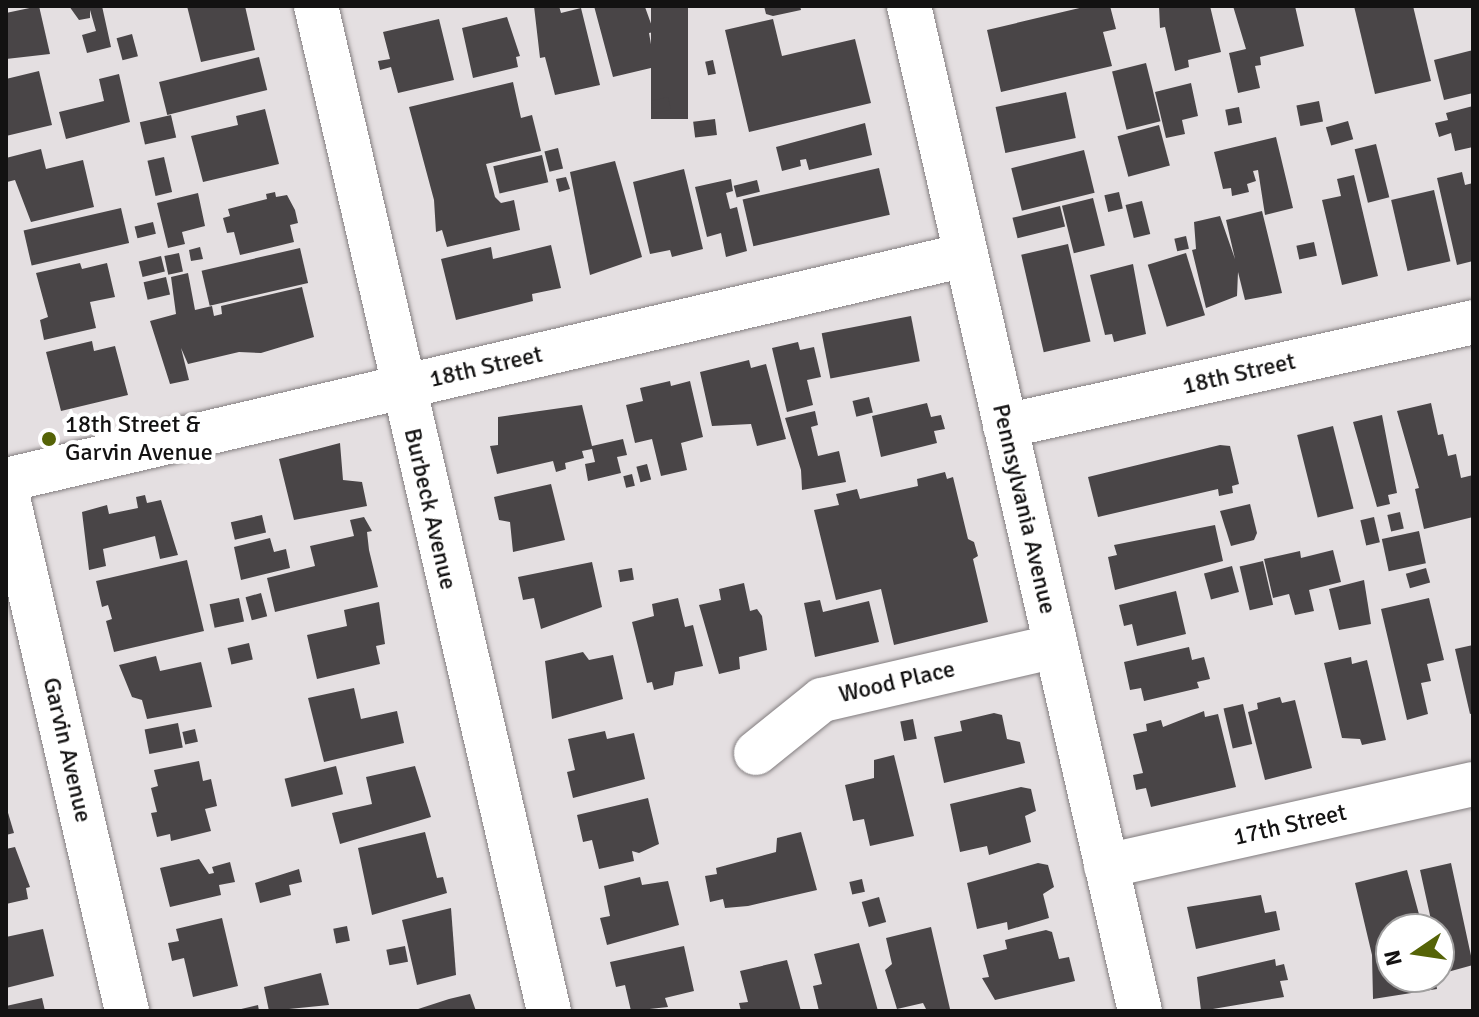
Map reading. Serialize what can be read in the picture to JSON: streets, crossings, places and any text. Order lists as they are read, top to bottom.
{
  "streets": {
    "street": [
      "18th Street",
      "Burbeck Avenue",
      "Pennsylvania Avenue",
      "Wood Place",
      "Garvin Avenue",
      "17th Street"
    ]
  },
  "crossings": [
    ["18th Street", "Burbeck Avenue"],
    ["18th Street", "Pennsylvania Avenue"],
    ["Pennsylvania Avenue", "Wood Place"],
    ["Pennsylvania Avenue", "17th Street"]
  ],
  "places": ["18th Street & Garvin Avenue"],
  "north": "left"
}
